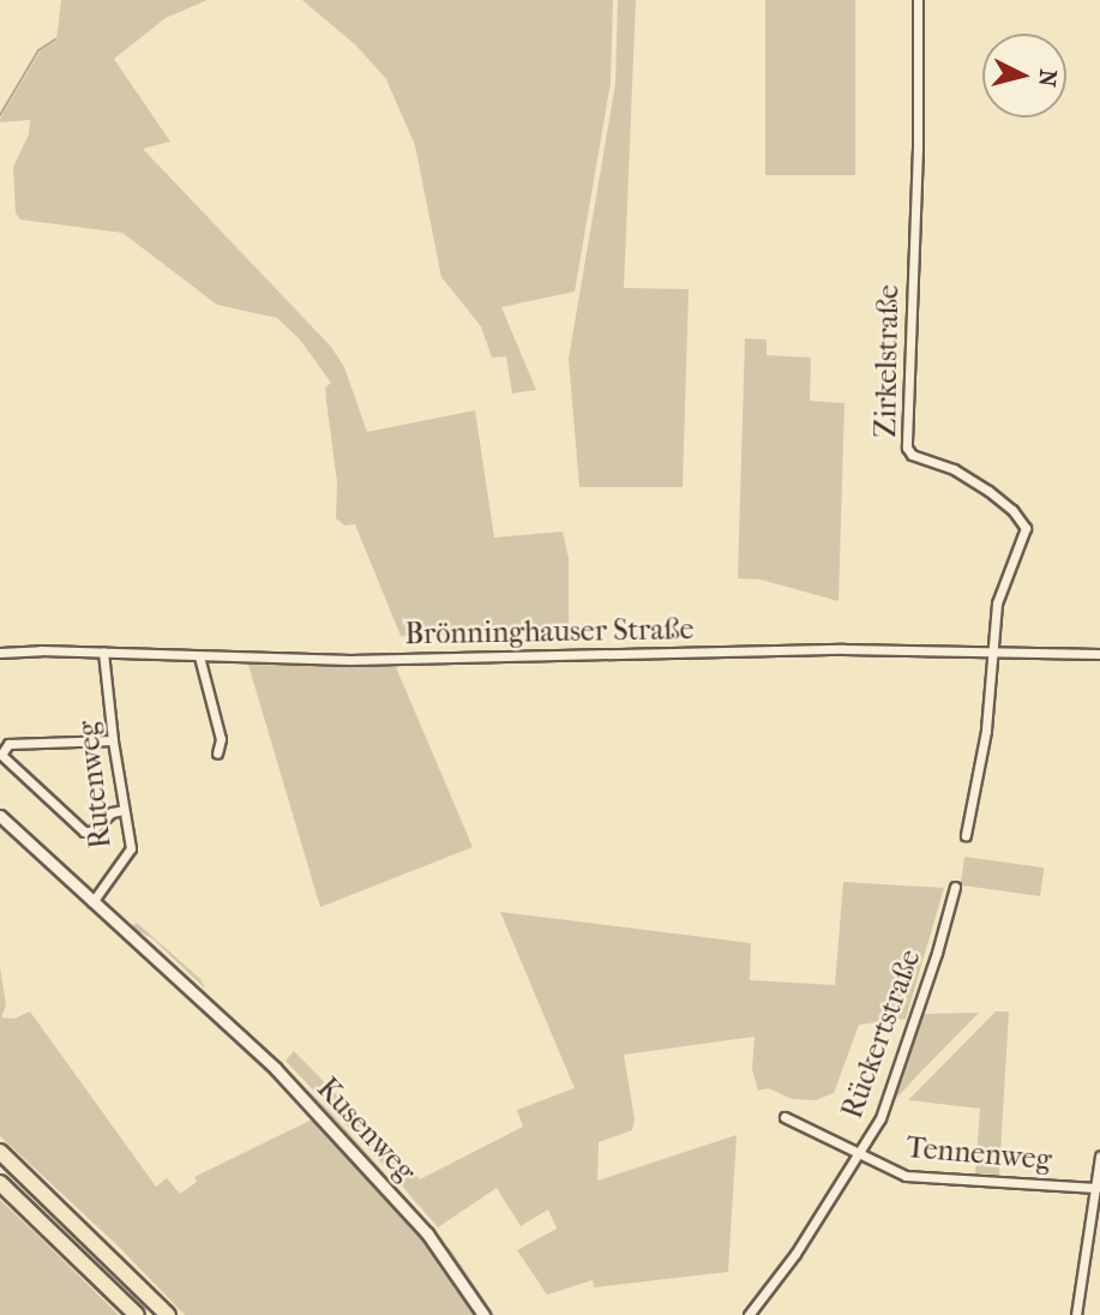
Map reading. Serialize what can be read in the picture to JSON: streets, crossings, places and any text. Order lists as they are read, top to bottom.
{
  "streets": {
    "street": [
      "Zirkelstraße",
      "Brönninghauser Straße",
      "Rutenweg",
      "Rückertstraße",
      "Kusenweg",
      "Tennenweg"
    ]
  },
  "crossings": [
    ["Zirkelstraße", "Brönninghauser Straße"],
    ["Brönninghauser Straße", "Rutenweg"],
    ["Rutenweg", "Kusenweg"],
    ["Rückertstraße", "Tennenweg"]
  ],
  "north": "right"
}
